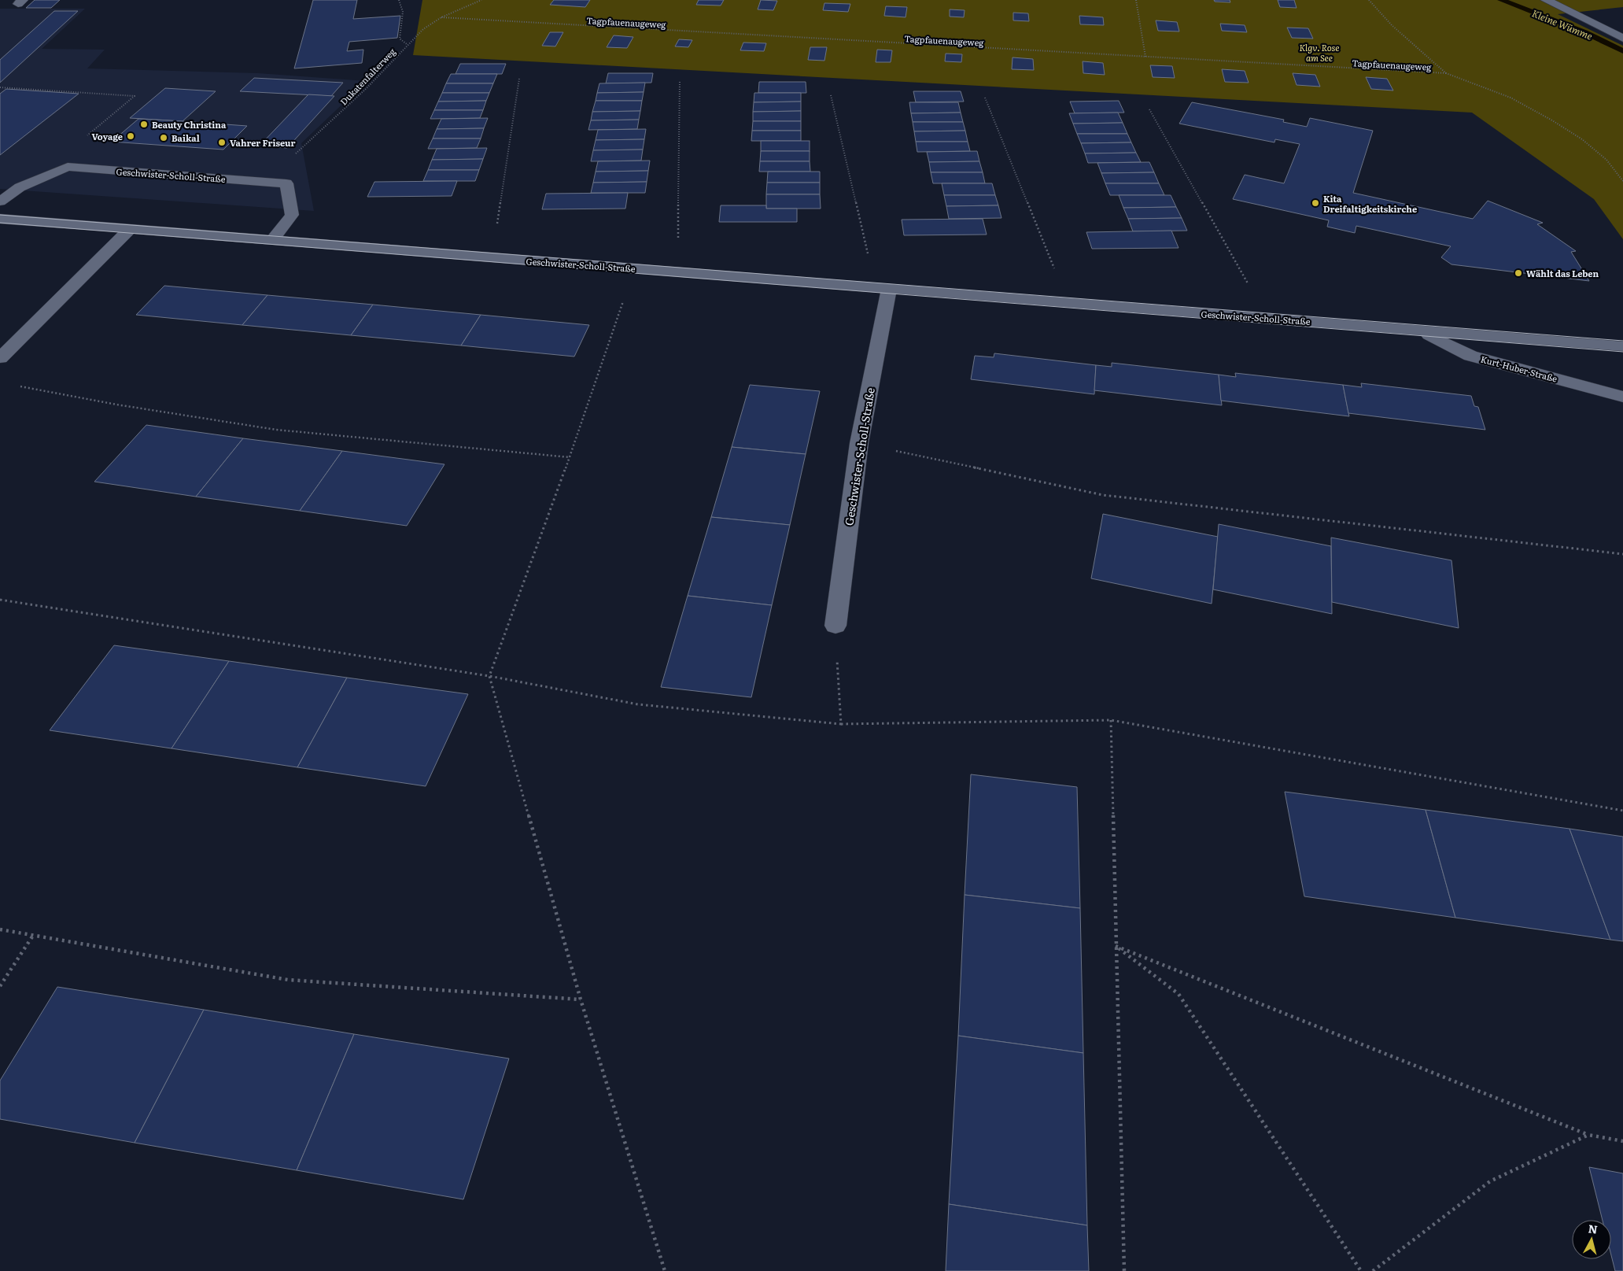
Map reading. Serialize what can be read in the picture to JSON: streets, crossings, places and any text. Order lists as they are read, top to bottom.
{
  "streets": {
    "street": ["Geschwister-Scholl-Straße", "Kurt-Huber-Straße"],
    "path": ["Tagpfauenaugeweg", "Dukatenfalterweg"]
  },
  "crossings": [
    ["Tagpfauenaugeweg", "Dukatenfalterweg"],
    ["Dukatenfalterweg", "Geschwister-Scholl-Straße"],
    ["Geschwister-Scholl-Straße", "Kurt-Huber-Straße"]
  ],
  "water": ["Kleine Wümme"],
  "parks": ["Klgv. Rose am See"],
  "places": [
    "Beauty Christina",
    "Voyage",
    "Baikal",
    "Vahrer Friseur",
    "Kita Dreifaltigkeitskirche",
    "Wählt das Leben"
  ],
  "north": "top"
}
